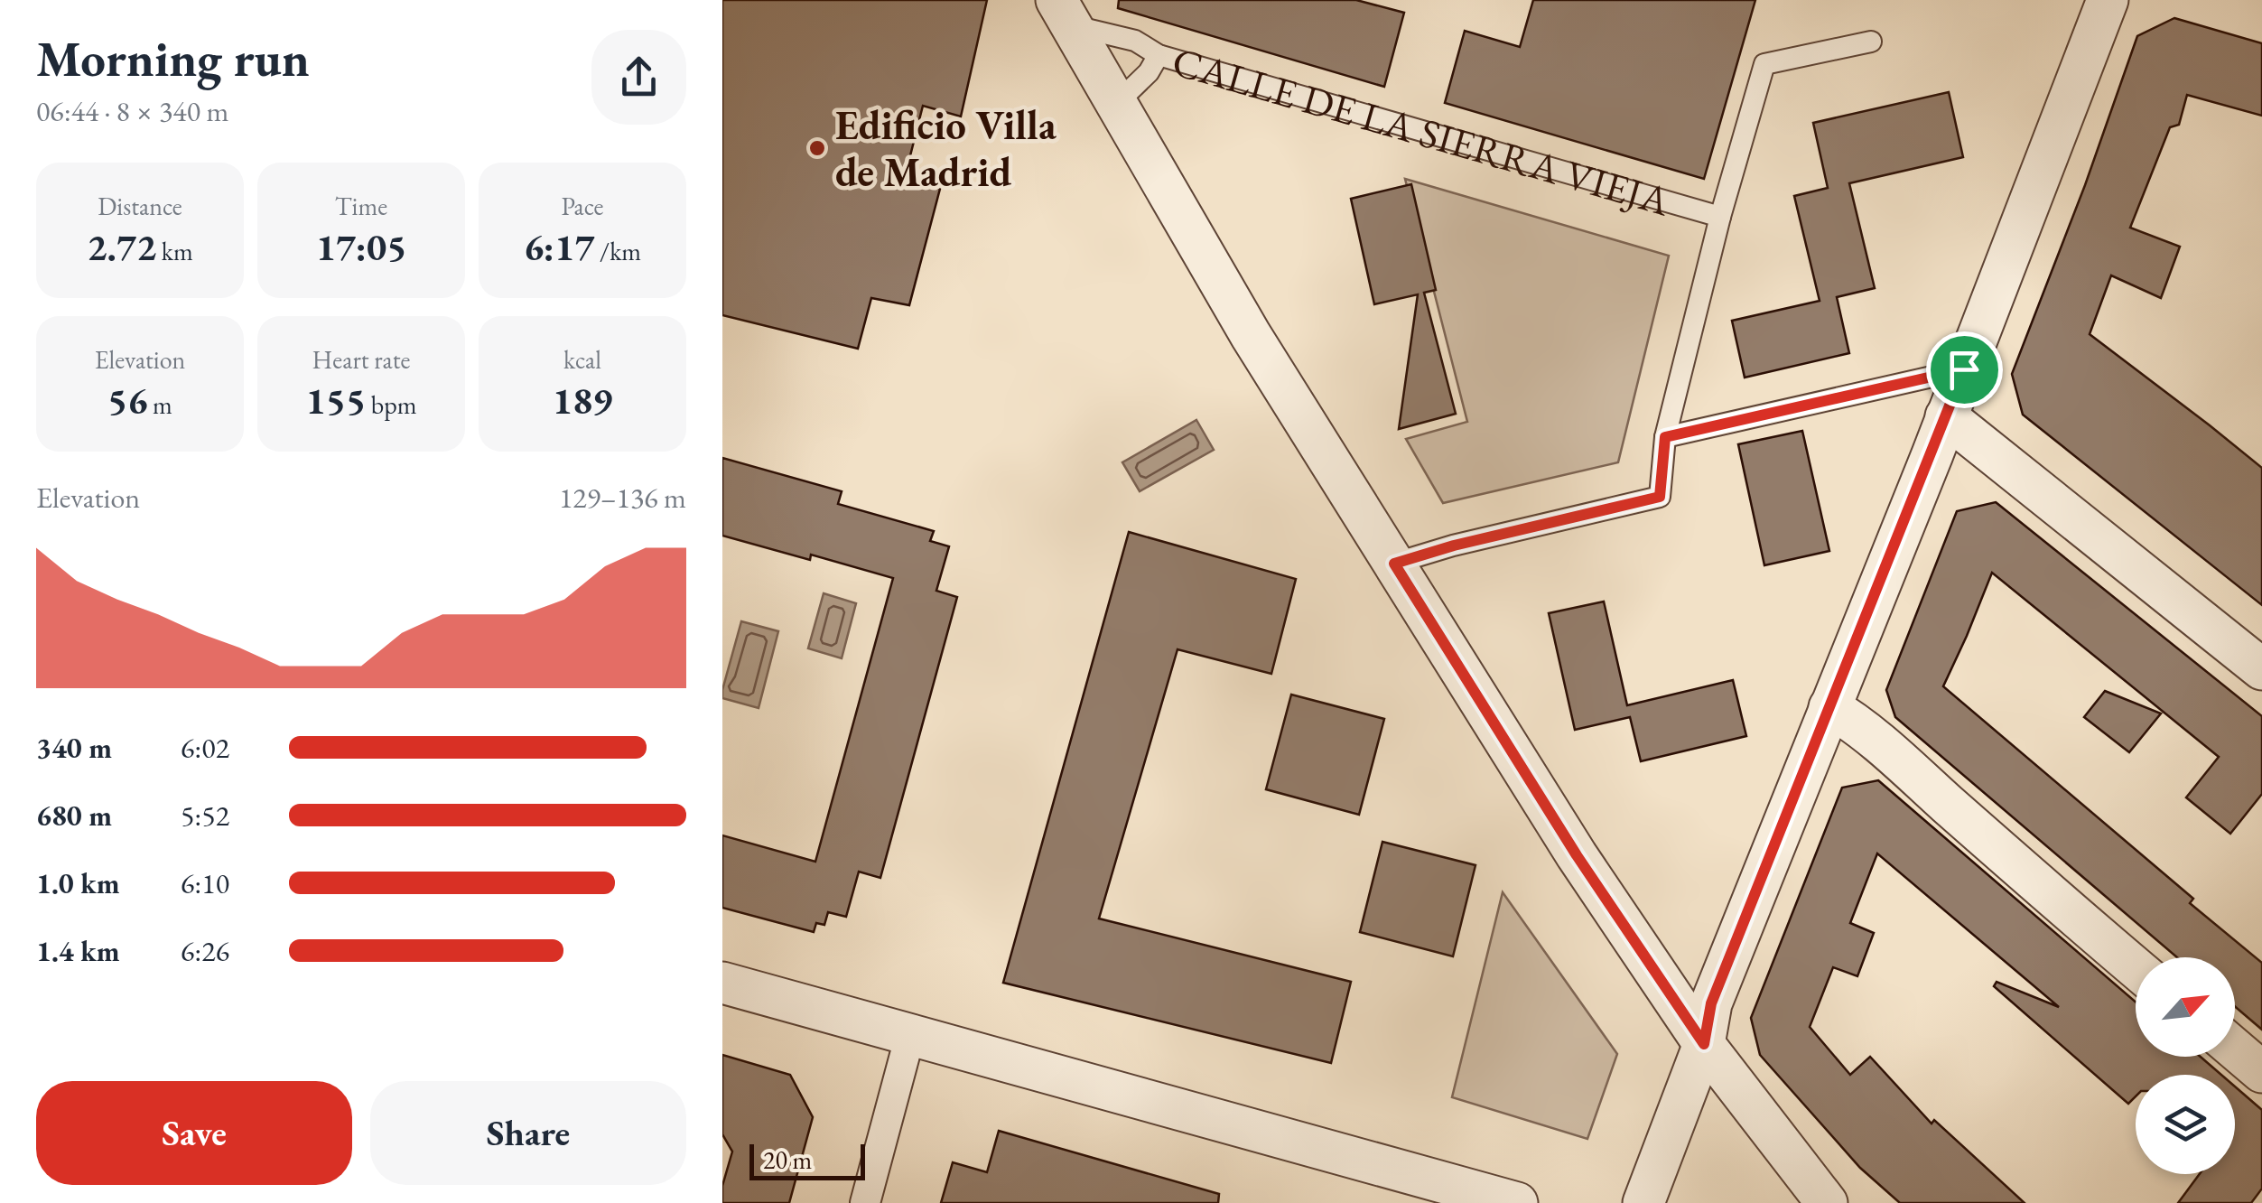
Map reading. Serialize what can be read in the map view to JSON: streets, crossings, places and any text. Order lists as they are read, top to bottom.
{
  "streets": {
    "street": ["CALLE DE LA SIERRA VIEJA"]
  },
  "places": ["Edificio Villa de Madrid"],
  "scale_bar": "20 m",
  "north": "top right",
  "page": {
    "heading": ["Morning run", "06:44 · 8 × 340 m"],
    "stats": [
      ["Distance", "2.72 km"],
      ["Time", "17:05"],
      ["Pace", "6:17 /km"],
      ["Elevation", "56 m"],
      ["Heart rate", "155 bpm"],
      ["kcal", "189"]
    ],
    "chart": ["Elevation", "129–136 m"],
    "list": [
      {
        "name": "340 m",
        "note": "6:02"
      },
      {
        "name": "680 m",
        "note": "5:52"
      },
      {
        "name": "1.0 km",
        "note": "6:10"
      },
      {
        "name": "1.4 km",
        "note": "6:26"
      }
    ],
    "buttons": ["Save", "Share"],
    "scale": "20 m"
  }
}
